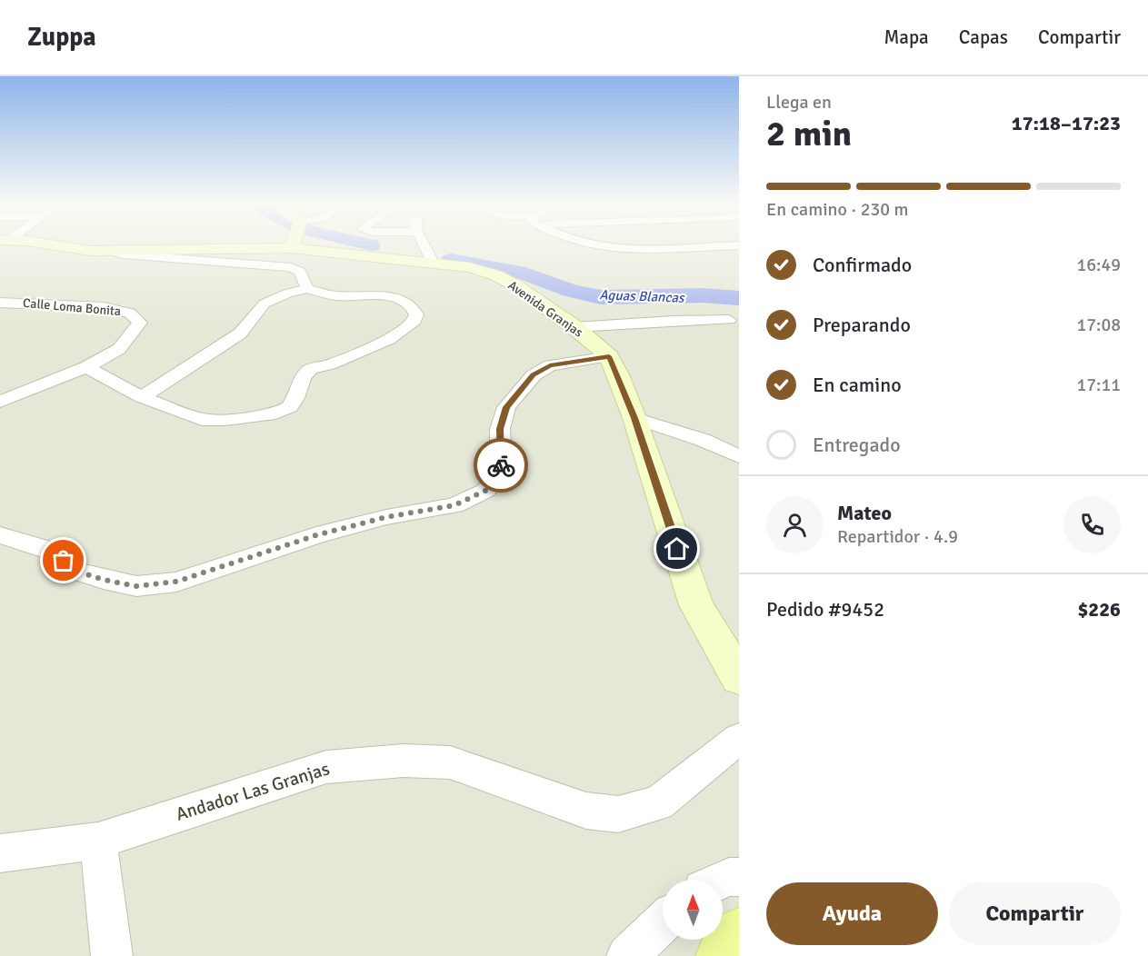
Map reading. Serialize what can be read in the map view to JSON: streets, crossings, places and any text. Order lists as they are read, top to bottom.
{
  "streets": {
    "main road": ["Avenida Granjas"],
    "street": ["Calle Loma Bonita", "Andador Las Granjas"]
  },
  "water": ["Aguas Blancas"],
  "north": "top",
  "page": {
    "header": "Zuppa",
    "nav": ["Mapa", "Capas", "Compartir"],
    "heading": ["2 min", "Llega en", "17:18–17:23"],
    "panel": [
      "Mateo",
      "Repartidor · 4.9",
      "Pedido #9452",
      "$226"
    ],
    "bar": "En camino · 230 m",
    "list": [
      ["Confirmado", "16:49"],
      ["Preparando", "17:08"],
      ["En camino", "17:11"],
      "Entregado"
    ],
    "buttons": ["Ayuda", "Compartir"]
  }
}
